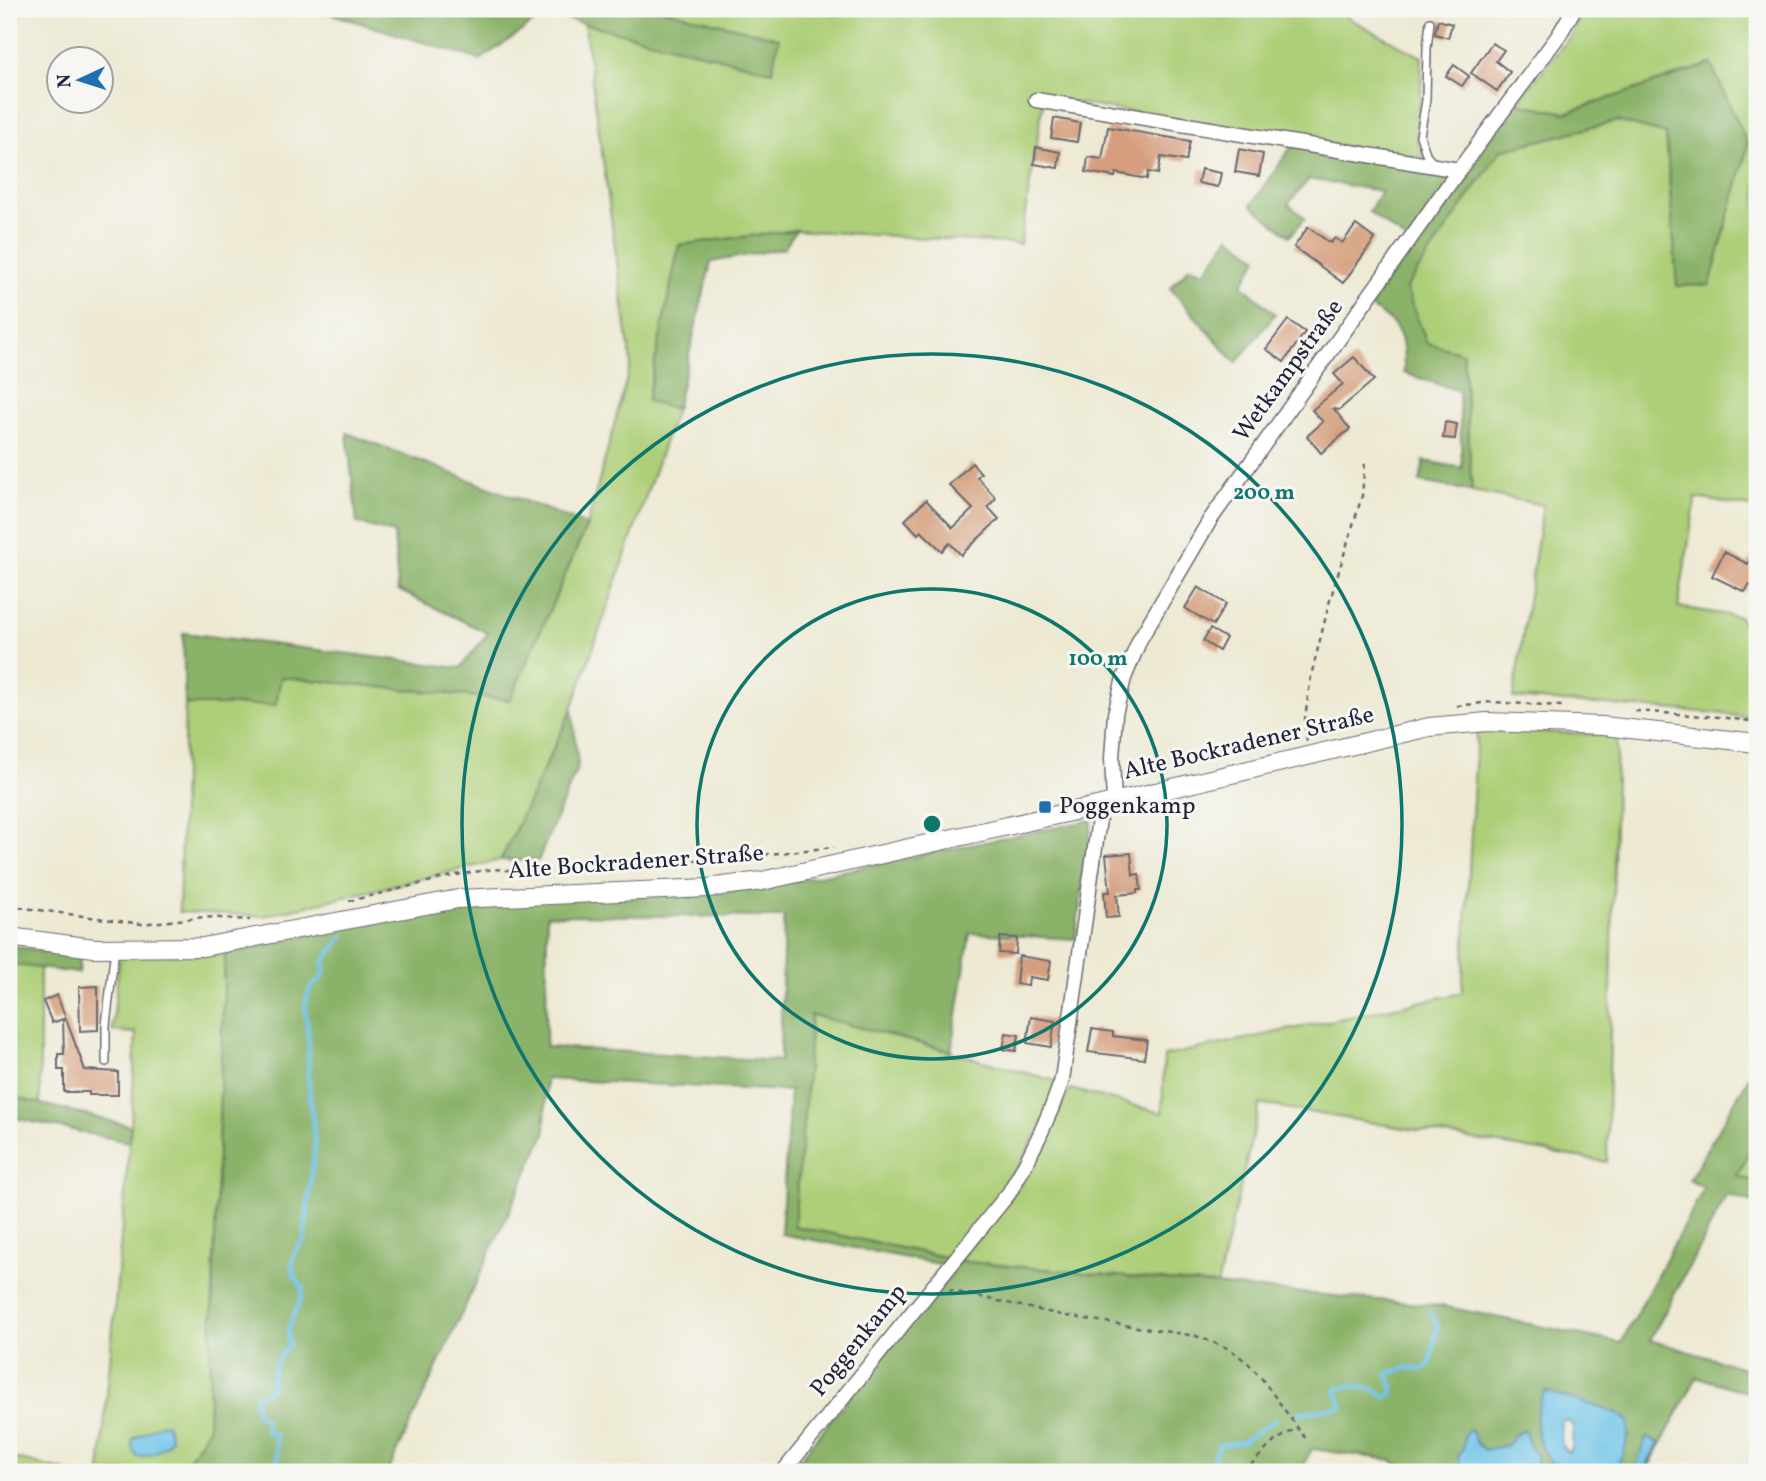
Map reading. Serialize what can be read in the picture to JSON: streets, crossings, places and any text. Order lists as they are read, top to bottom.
{
  "streets": {
    "street": ["Wetkampstraße", "Alte Bockradener Straße", "Poggenkamp"]
  },
  "crossings": [
    ["Wetkampstraße", "Alte Bockradener Straße"],
    ["Wetkampstraße", "Poggenkamp"],
    ["Alte Bockradener Straße", "Poggenkamp"]
  ],
  "places": {
    "transit": ["Poggenkamp"]
  },
  "north": "left",
  "rings": ["200 m", "100 m"]
}
